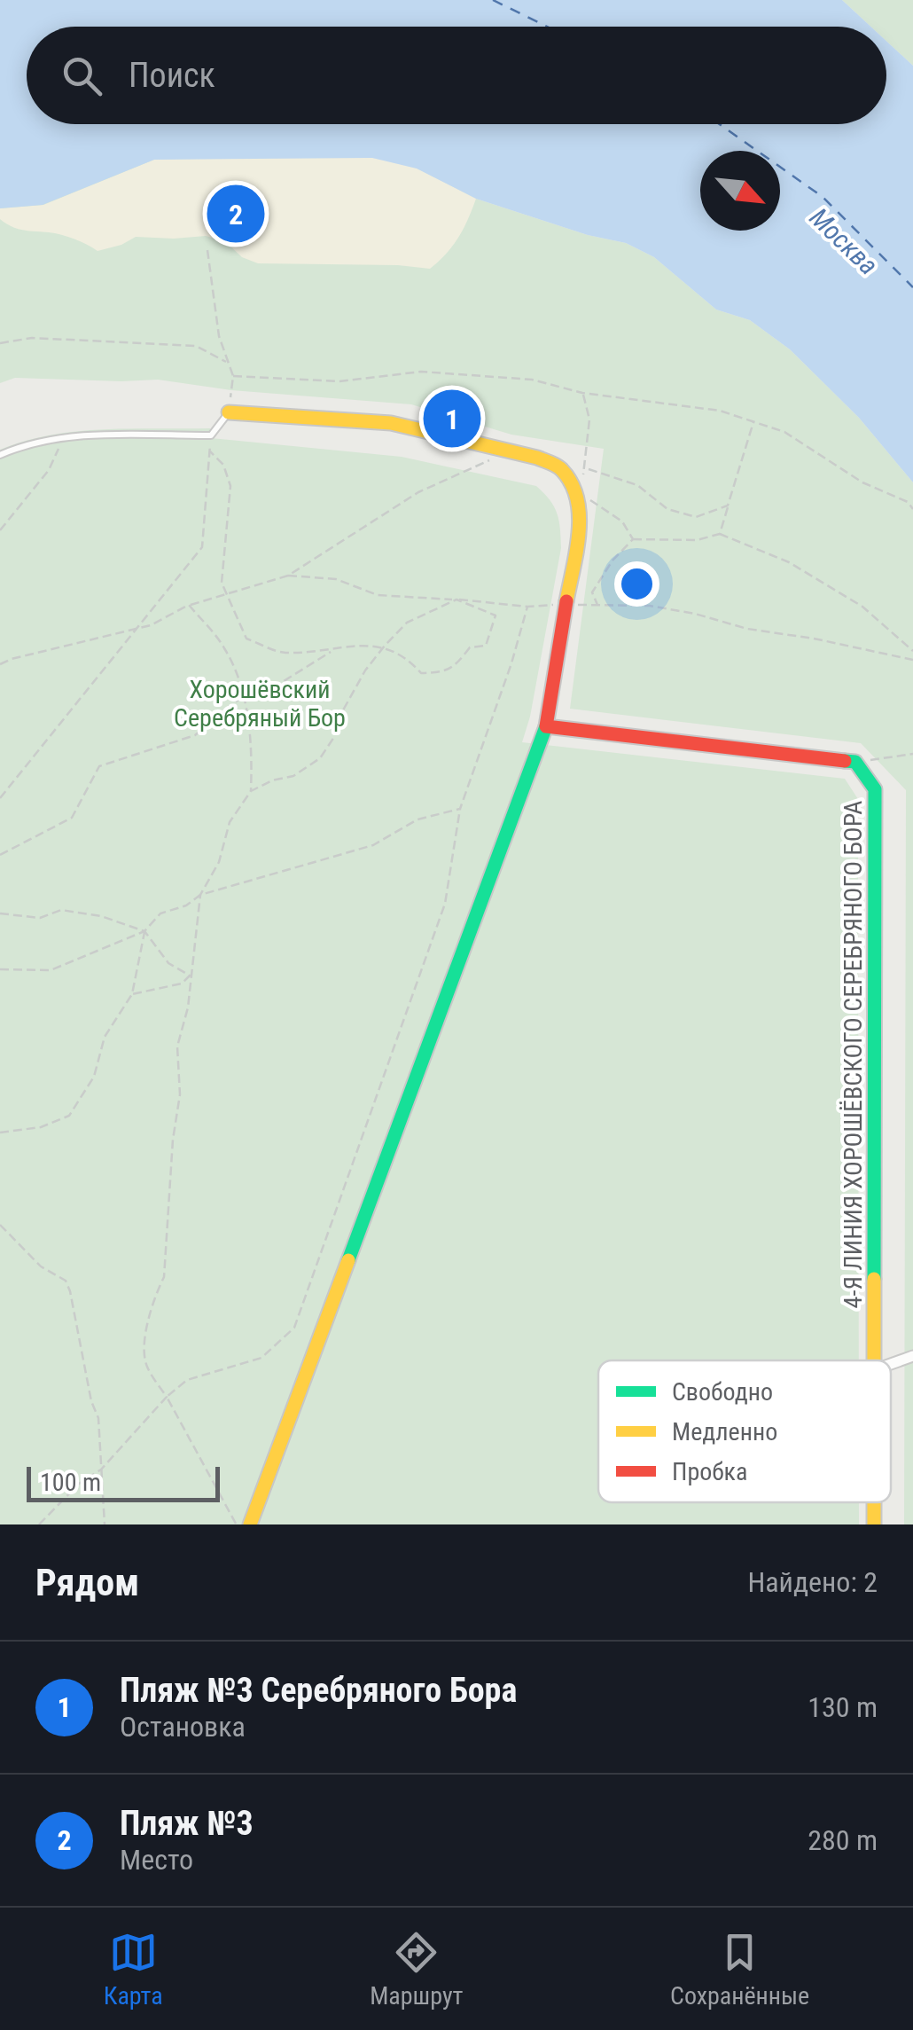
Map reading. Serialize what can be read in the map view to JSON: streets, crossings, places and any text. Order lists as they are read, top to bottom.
{
  "streets": {
    "street": ["4-Я ЛИНИЯ ХОРОШЁВСКОГО СЕРЕБРЯНОГО БОРА"]
  },
  "water": ["Москва"],
  "parks": ["Хорошёвский Серебряный Бор"],
  "legend": ["Свободно", "Медленно", "Пробка"],
  "scale_bar": "100 m",
  "north": "bottom right",
  "page": {
    "search": "Поиск",
    "pins": ["2", "1"],
    "scale": "100 m",
    "heading": ["Рядом", "Найдено: 2"],
    "list": [
      {
        "mark": "1",
        "name": "Пляж №3 Cеребряного Бора",
        "note": "Остановка",
        "value": "130 m"
      },
      {
        "mark": "2",
        "name": "Пляж №3",
        "note": "Место",
        "value": "280 m"
      }
    ],
    "nav": ["Карта", "Маршрут", "Сохранённые"]
  }
}
